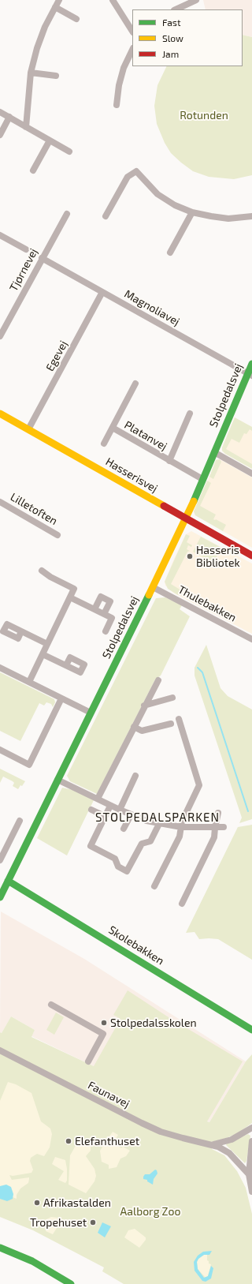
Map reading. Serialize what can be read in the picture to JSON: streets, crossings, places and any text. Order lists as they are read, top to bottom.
{
  "streets": {
    "street": [
      "Tjørnevej",
      "Magnoliavej",
      "Egevej",
      "Stolpedalsvej",
      "Platanvej",
      "Hasserisvej",
      "Lilletoften",
      "Thulebakken",
      "Skolebakken",
      "Faunavej"
    ]
  },
  "crossings": [
    ["Tjørnevej", "Magnoliavej"],
    ["Magnoliavej", "Egevej"],
    ["Magnoliavej", "Stolpedalsvej"],
    ["Egevej", "Hasserisvej"],
    ["Stolpedalsvej", "Platanvej"],
    ["Stolpedalsvej", "Hasserisvej"],
    ["Stolpedalsvej", "Thulebakken"],
    ["Stolpedalsvej", "Skolebakken"]
  ],
  "districts": ["STOLPEDALSPARKEN"],
  "parks": ["Rotunden", "Aalborg Zoo"],
  "places": [
    "Hasseris Bibliotek",
    "Stolpedalsskolen",
    "Elefanthuset",
    "Afrikastalden",
    "Tropehuset"
  ],
  "legend": ["Fast", "Slow", "Jam"]
}
